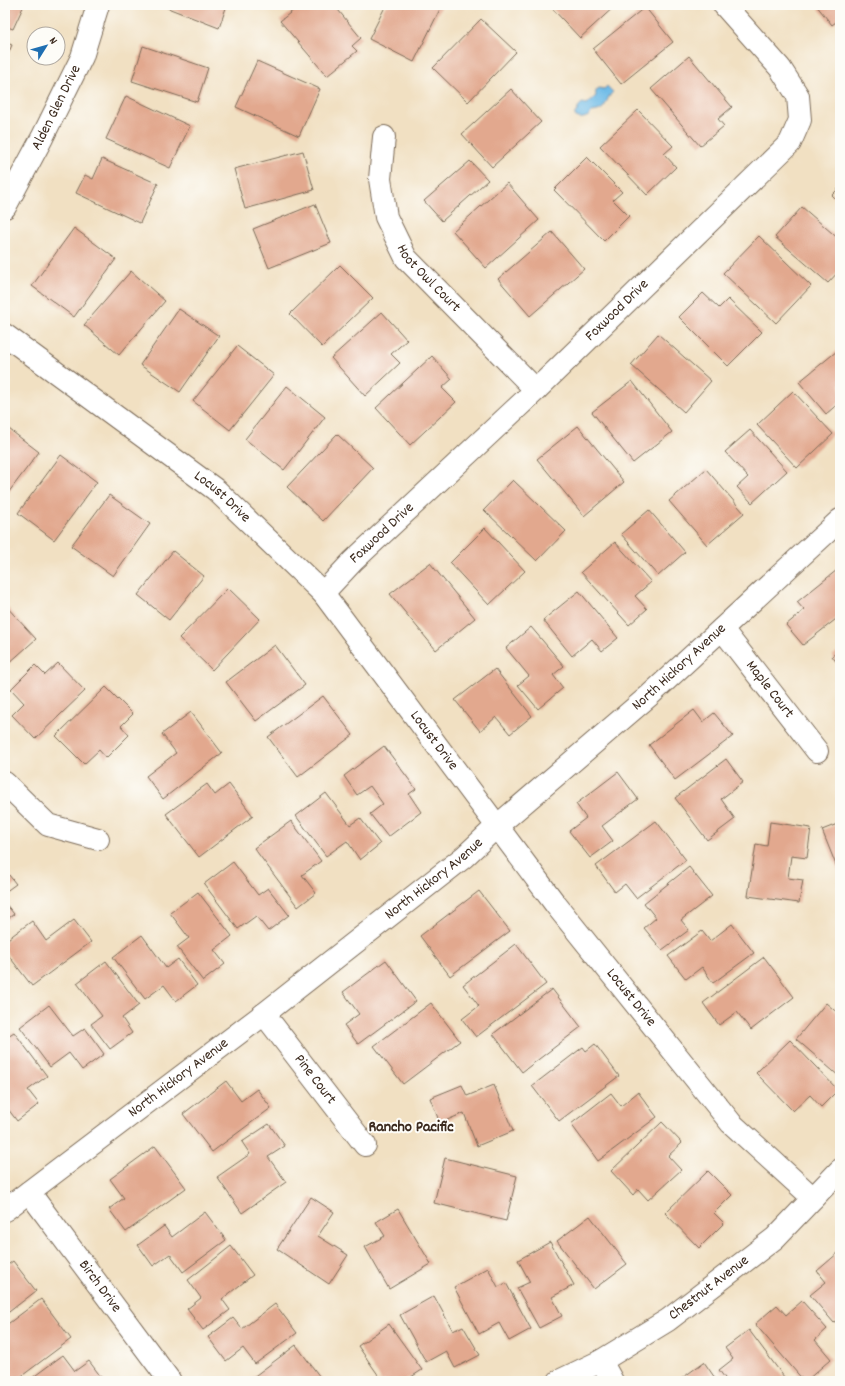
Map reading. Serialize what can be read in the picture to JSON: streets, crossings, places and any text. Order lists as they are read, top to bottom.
{
  "streets": {
    "street": [
      "Alden Glen Drive",
      "Hoot Owl Court",
      "Foxwood Drive",
      "Locust Drive",
      "North Hickory Avenue",
      "Maple Court",
      "Pine Court",
      "Birch Drive",
      "Chestnut Avenue"
    ]
  },
  "crossings": [
    ["Hoot Owl Court", "Foxwood Drive"],
    ["Foxwood Drive", "Locust Drive"],
    ["Locust Drive", "North Hickory Avenue"],
    ["Locust Drive", "Chestnut Avenue"],
    ["North Hickory Avenue", "Maple Court"],
    ["North Hickory Avenue", "Pine Court"],
    ["North Hickory Avenue", "Birch Drive"]
  ],
  "districts": ["Rancho Pacific"],
  "north": "top right"
}
